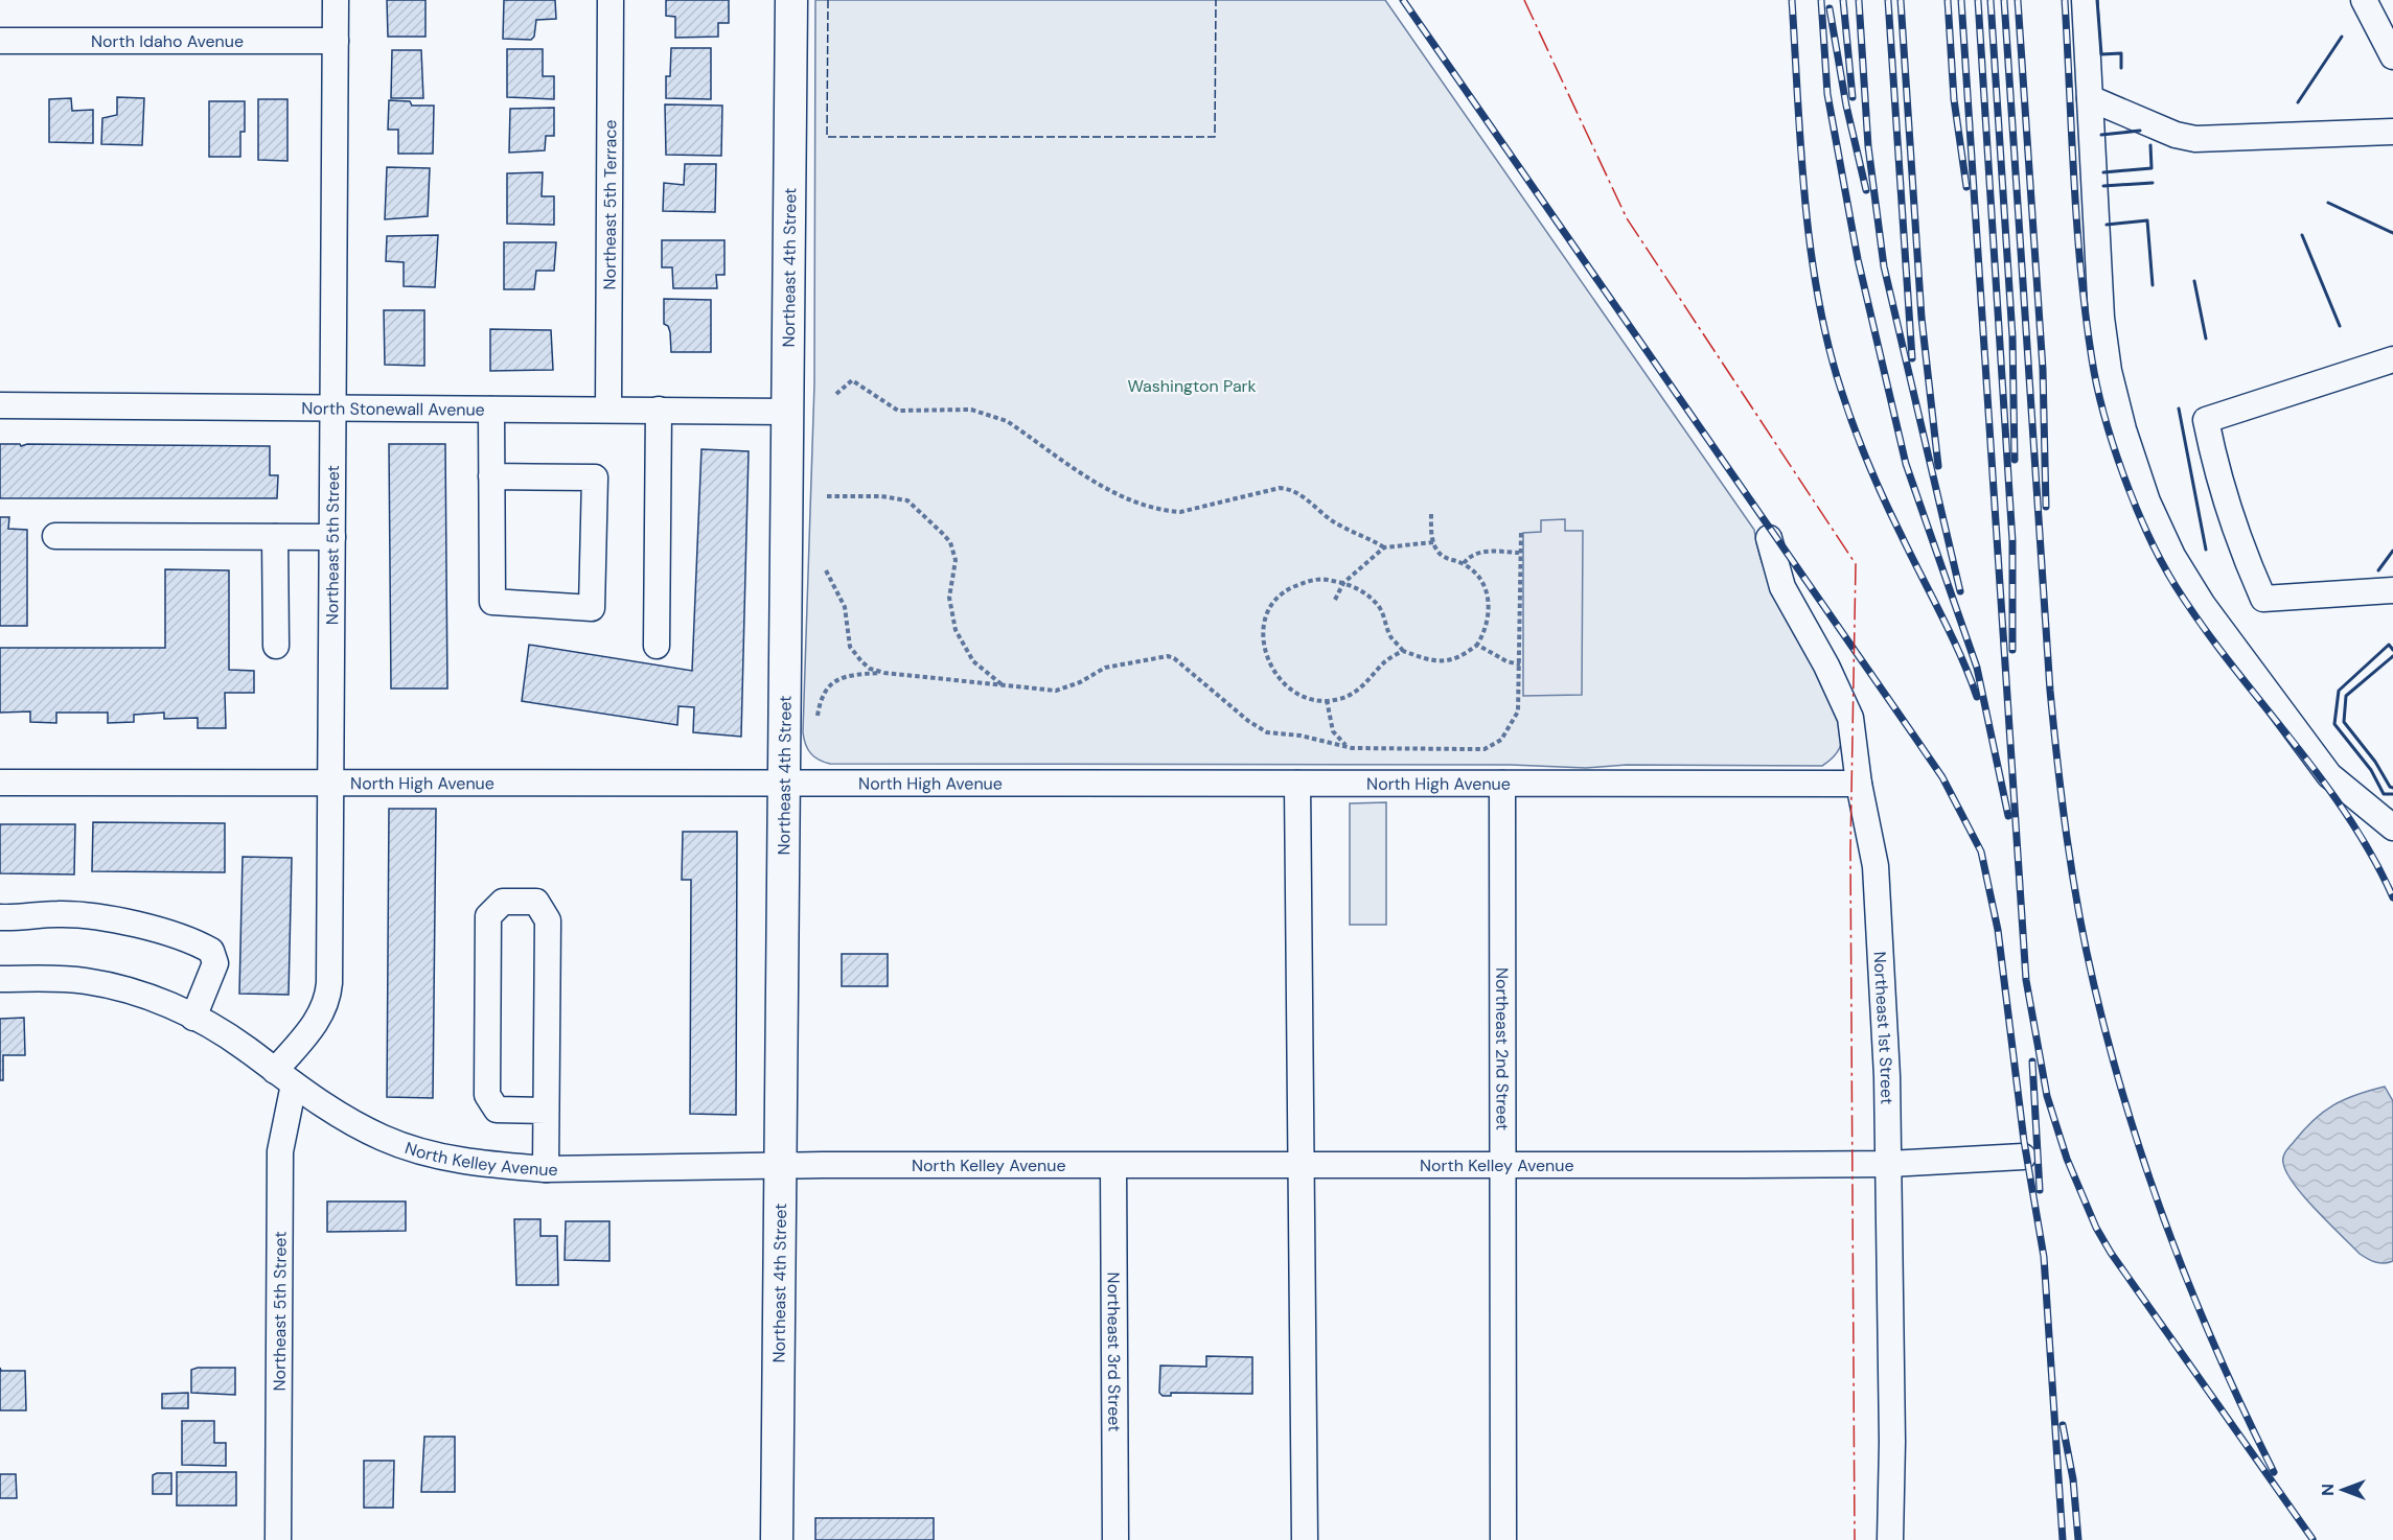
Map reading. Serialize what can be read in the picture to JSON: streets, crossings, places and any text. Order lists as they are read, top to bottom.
{
  "streets": {
    "main road": ["Northeast 4th Street"],
    "street": [
      "North Idaho Avenue",
      "Northeast 5th Terrace",
      "North Stonewall Avenue",
      "Northeast 5th Street",
      "North High Avenue",
      "Northeast 1st Street",
      "Northeast 2nd Street",
      "North Kelley Avenue",
      "Northeast 3rd Street"
    ]
  },
  "crossings": [
    ["North Idaho Avenue", "Northeast 5th Street"],
    ["Northeast 5th Terrace", "North Stonewall Avenue"],
    ["Northeast 4th Street", "North Stonewall Avenue"],
    ["Northeast 4th Street", "North High Avenue"],
    ["Northeast 4th Street", "North Kelley Avenue"],
    ["North Stonewall Avenue", "Northeast 5th Street"],
    ["Northeast 5th Street", "North High Avenue"],
    ["Northeast 5th Street", "North Kelley Avenue"],
    ["North High Avenue", "Northeast 1st Street"],
    ["North High Avenue", "Northeast 2nd Street"],
    ["Northeast 1st Street", "North Kelley Avenue"],
    ["Northeast 2nd Street", "North Kelley Avenue"],
    ["North Kelley Avenue", "Northeast 3rd Street"]
  ],
  "parks": ["Washington Park"],
  "north": "left"
}
